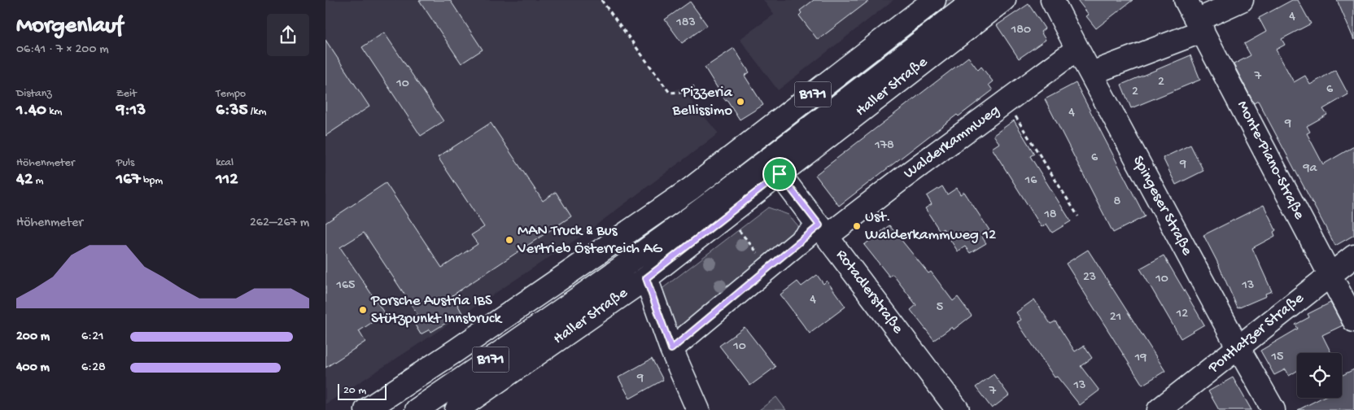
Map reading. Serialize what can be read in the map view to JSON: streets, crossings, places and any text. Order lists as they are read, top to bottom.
{
  "streets": {
    "street": [
      "Haller Straße",
      "B171",
      "Walderkammweg",
      "Monte-Piano-Straße",
      "Spingeser Straße",
      "Rotadlerstraße",
      "Pontlatzer Straße"
    ]
  },
  "crossings": [
    ["Haller Straße", "Rotadlerstraße"],
    ["Walderkammweg", "Spingeser Straße"],
    ["Walderkammweg", "Rotadlerstraße"],
    ["Monte-Piano-Straße", "Pontlatzer Straße"],
    ["Spingeser Straße", "Pontlatzer Straße"]
  ],
  "places": [
    "Pizzeria Bellissimo",
    "Ust. Walderkammweg 12",
    "MAN Truck & Bus Vertrieb Österreich AG",
    "Porsche Austria IBS Stützpunkt Innsbruck"
  ],
  "house_numbers": [
    "4",
    "183",
    "180",
    "7",
    "2",
    "10",
    "6",
    "2",
    "4",
    "9",
    "178",
    "6",
    "9",
    "9a",
    "16",
    "8",
    "18",
    "23",
    "10",
    "165",
    "13",
    "4",
    "5",
    "12",
    "21",
    "10",
    "15",
    "19",
    "9",
    "13",
    "7"
  ],
  "scale_bar": "20 m",
  "page": {
    "heading": ["Morgenlauf", "06:41 · 7 × 200 m"],
    "stats": [
      ["Distanz", "1.40 km"],
      ["Zeit", "9:13"],
      ["Tempo", "6:35 /km"],
      ["Höhenmeter", "42 m"],
      ["Puls", "167 bpm"],
      ["kcal", "112"]
    ],
    "chart": ["Höhenmeter", "262–267 m"],
    "list": [
      {
        "name": "200 m",
        "note": "6:21"
      },
      {
        "name": "400 m",
        "note": "6:28"
      }
    ],
    "scale": "20 m"
  }
}
